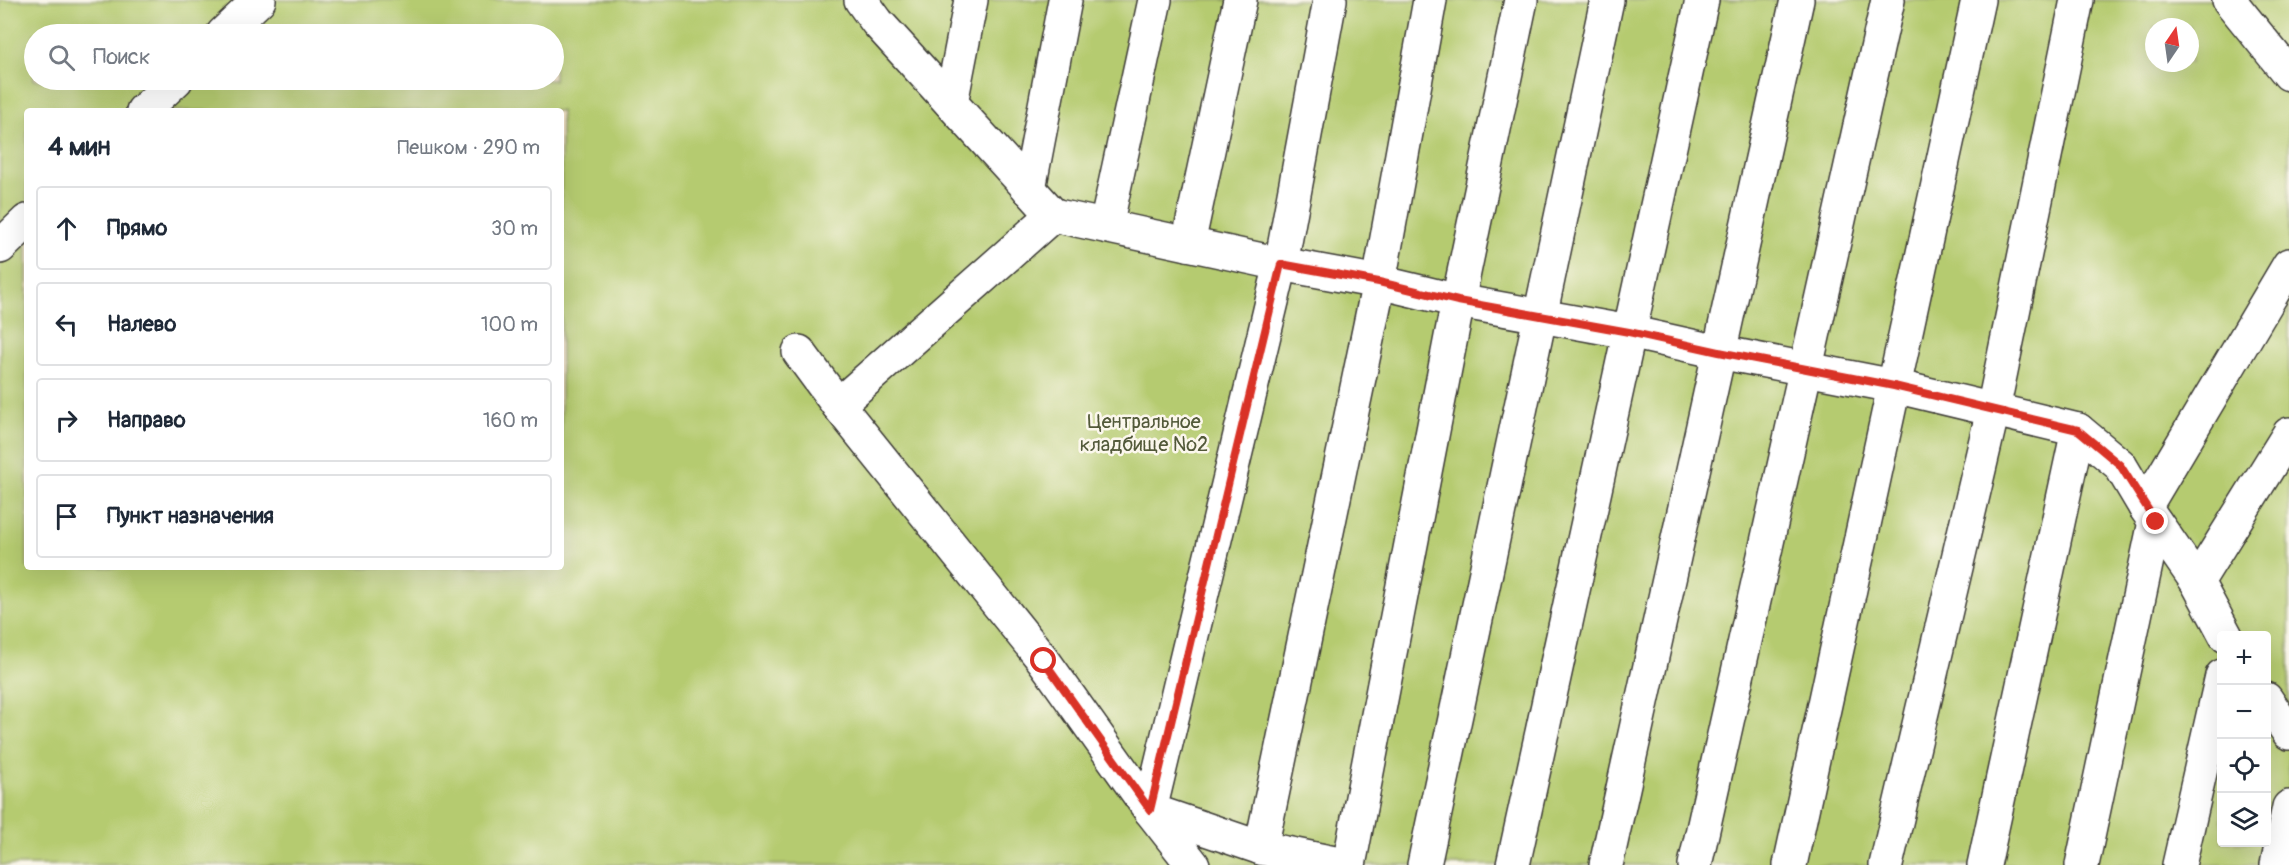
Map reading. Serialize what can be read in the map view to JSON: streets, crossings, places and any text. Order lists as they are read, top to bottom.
{
  "parks": ["Центральное кладбище №2"],
  "north": "top",
  "page": {
    "search": "Поиск",
    "heading": ["4 мин", "Пешком · 290 m"],
    "list": [
      ["Прямо", "30 m"],
      ["Налево", "100 m"],
      ["Направо", "160 m"],
      "Пункт назначения"
    ],
    "map_buttons": ["+", "−"]
  }
}
